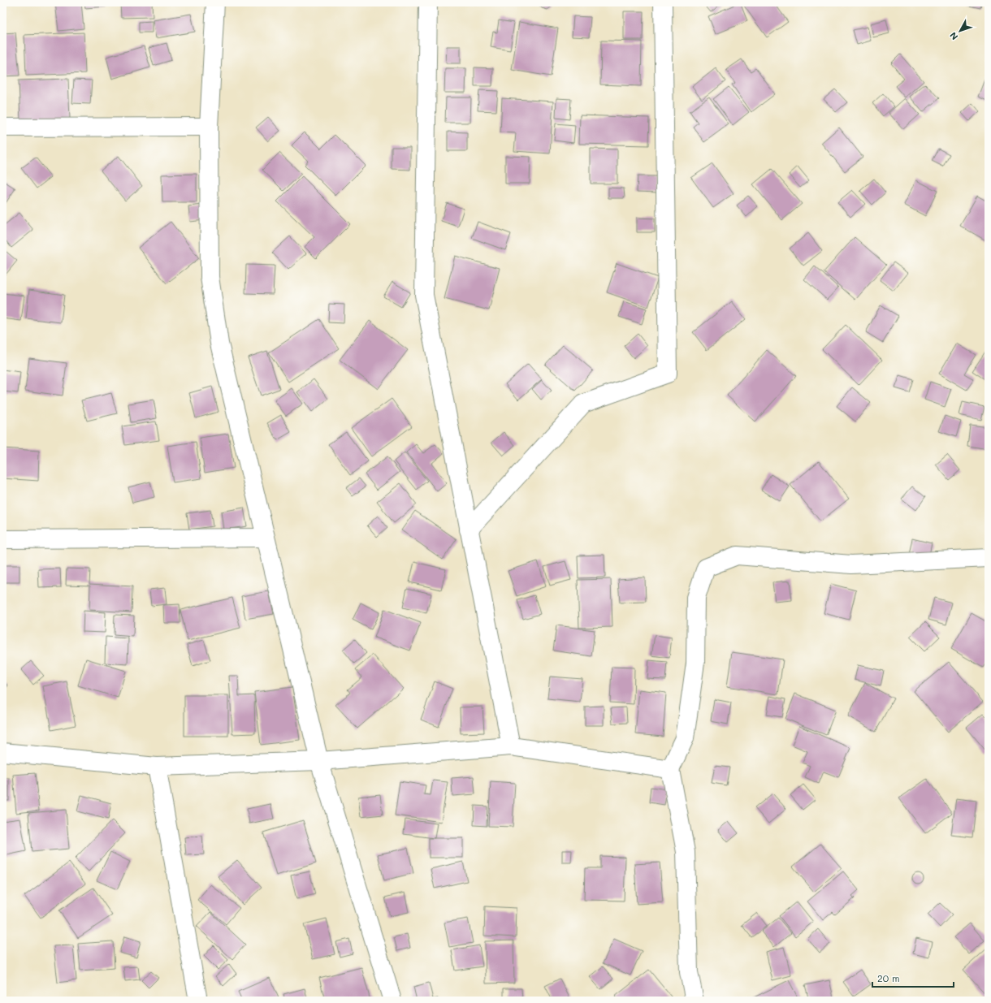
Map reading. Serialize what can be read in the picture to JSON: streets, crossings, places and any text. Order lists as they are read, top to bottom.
{
  "scale_bar": "20 m",
  "north": "bottom left"
}
